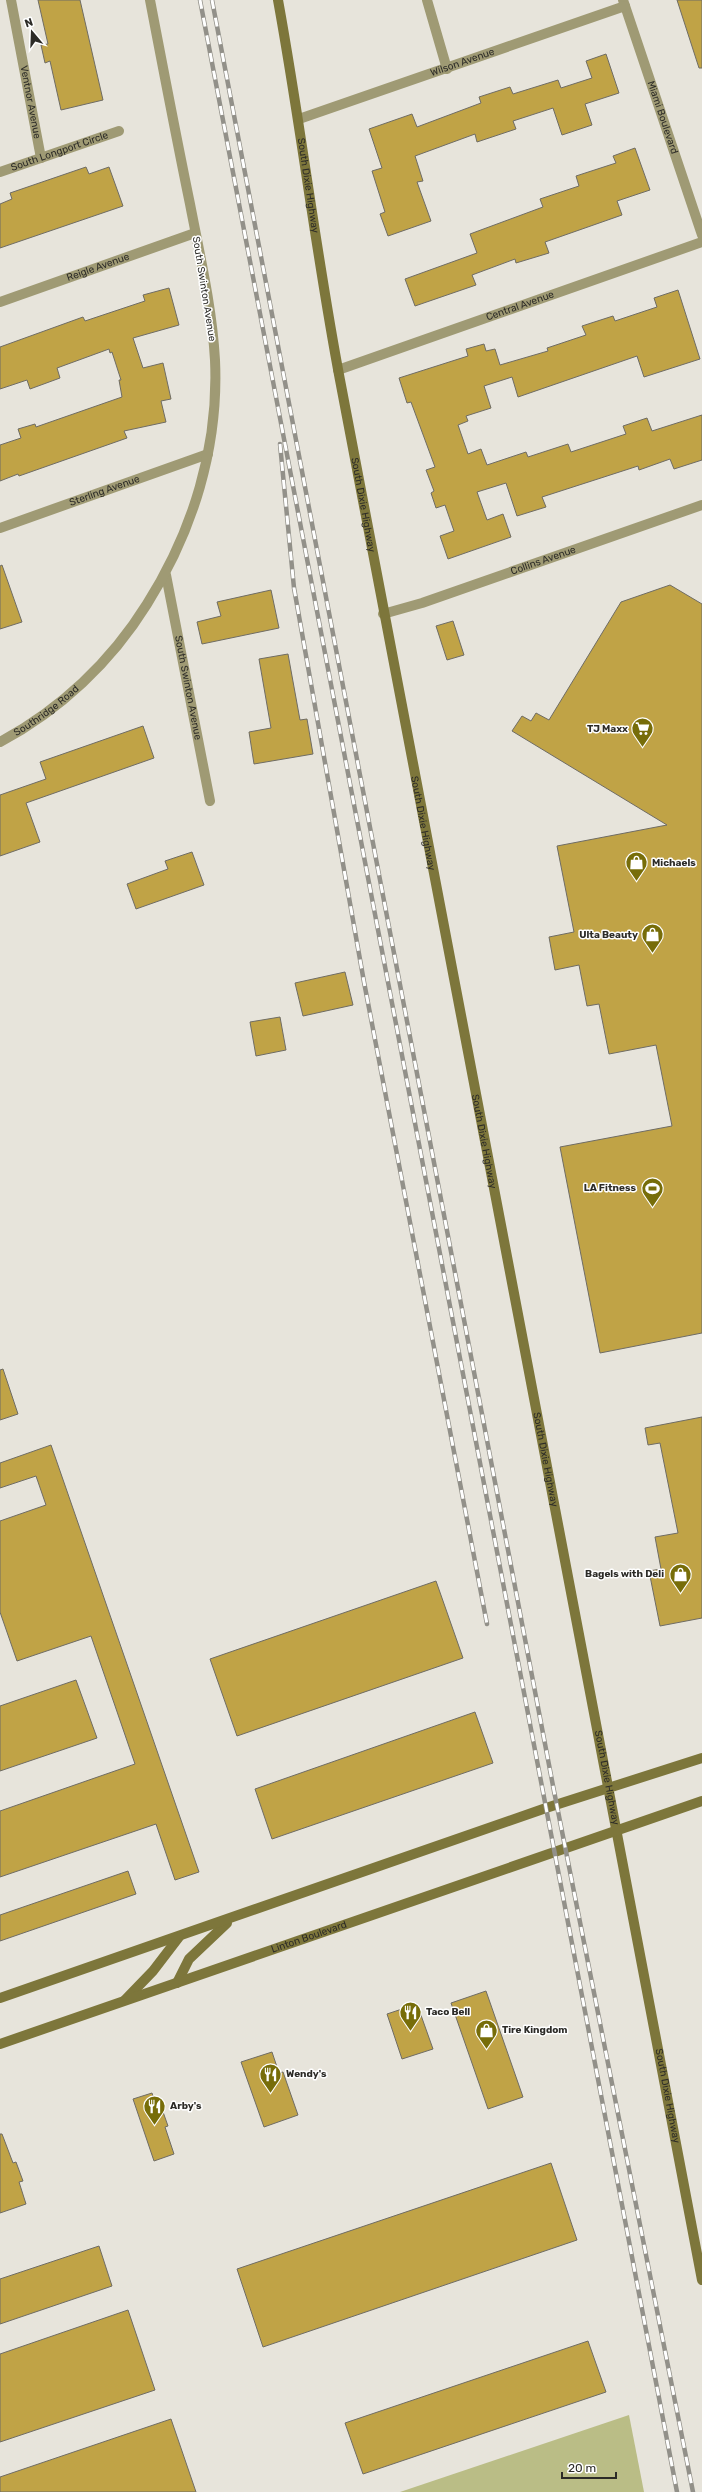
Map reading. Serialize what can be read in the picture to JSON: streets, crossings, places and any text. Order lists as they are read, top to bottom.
{
  "streets": {
    "street": [
      "Wilson Avenue",
      "Ventnor Avenue",
      "Miami Boulevard",
      "South Longport Circle",
      "South Dixie Highway",
      "Reigle Avenue",
      "South Swinton Avenue",
      "Central Avenue",
      "Sterling Avenue",
      "Collins Avenue",
      "Southridge Road",
      "Linton Boulevard"
    ]
  },
  "crossings": [
    ["Wilson Avenue", "Miami Boulevard"],
    ["Wilson Avenue", "South Dixie Highway"],
    ["Ventnor Avenue", "South Longport Circle"],
    ["South Dixie Highway", "Central Avenue"],
    ["South Dixie Highway", "Collins Avenue"],
    ["South Dixie Highway", "Linton Boulevard"],
    ["Reigle Avenue", "South Swinton Avenue"],
    ["South Swinton Avenue", "Sterling Avenue"],
    ["South Swinton Avenue", "Southridge Road"]
  ],
  "places": {
    "supermarket": ["TJ Maxx"],
    "shop": [
      "Michaels",
      "Ulta Beauty",
      "Bagels with Deli",
      "Tire Kingdom"
    ],
    "sports": ["LA Fitness"],
    "restaurant": ["Taco Bell", "Wendy's", "Arby's"]
  },
  "scale_bar": "20 m",
  "north": "top"
}
